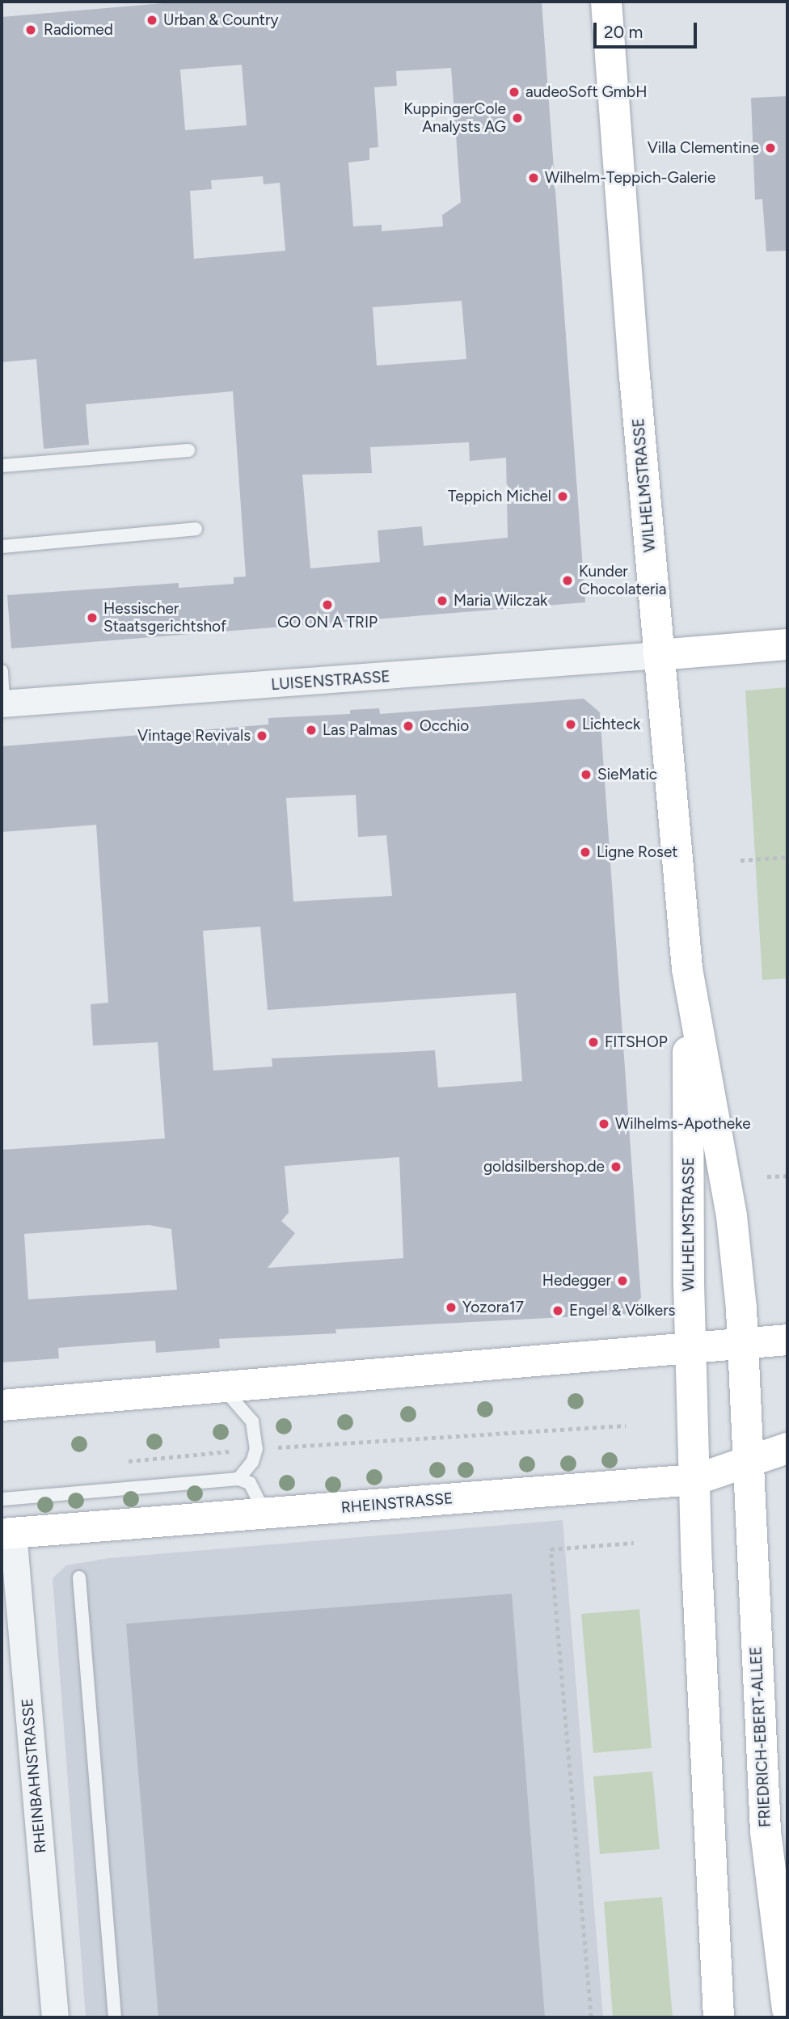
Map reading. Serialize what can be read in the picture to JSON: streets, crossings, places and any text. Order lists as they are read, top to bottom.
{
  "streets": {
    "main road": ["WILHELMSTRASSE", "RHEINSTRASSE", "FRIEDRICH-EBERT-ALLEE"],
    "street": ["LUISENSTRASSE", "RHEINBAHNSTRASSE"]
  },
  "crossings": [
    ["WILHELMSTRASSE", "LUISENSTRASSE"],
    ["WILHELMSTRASSE", "RHEINSTRASSE"],
    ["WILHELMSTRASSE", "FRIEDRICH-EBERT-ALLEE"],
    ["RHEINSTRASSE", "FRIEDRICH-EBERT-ALLEE"],
    ["RHEINSTRASSE", "RHEINBAHNSTRASSE"]
  ],
  "places": [
    "Urban & Country",
    "Radiomed",
    "audeoSoft GmbH",
    "KuppingerCole Analysts AG",
    "Villa Clementine",
    "Wilhelm-Teppich-Galerie",
    "Teppich Michel",
    "Kunder Chocolateria",
    "Maria Wilczak",
    "GO ON A TRIP",
    "Hessischer Staatsgerichtshof",
    "Lichteck",
    "Occhio",
    "Las Palmas",
    "Vintage Revivals",
    "SieMatic",
    "Ligne Roset",
    "FITSHOP",
    "Wilhelms-Apotheke",
    "goldsilbershop.de",
    "Hedegger",
    "Yozora17",
    "Engel & Völkers"
  ],
  "scale_bar": "20 m"
}
